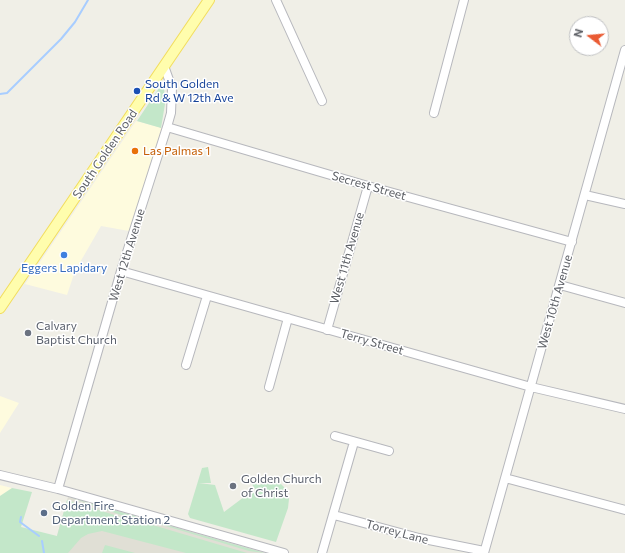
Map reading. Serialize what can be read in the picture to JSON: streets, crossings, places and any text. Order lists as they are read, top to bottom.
{
  "streets": {
    "main road": ["South Golden Road"],
    "street": [
      "Secrest Street",
      "West 12th Avenue",
      "West 11th Avenue",
      "West 10th Avenue",
      "Terry Street",
      "Torrey Lane"
    ]
  },
  "crossings": [
    ["South Golden Road", "West 12th Avenue"],
    ["Secrest Street", "West 12th Avenue"],
    ["Secrest Street", "West 11th Avenue"],
    ["Secrest Street", "West 10th Avenue"],
    ["West 12th Avenue", "Terry Street"],
    ["West 11th Avenue", "Terry Street"],
    ["West 10th Avenue", "Terry Street"],
    ["West 10th Avenue", "Torrey Lane"]
  ],
  "places": [
    "South Golden Rd & W 12th Ave",
    "Las Palmas 1",
    "Eggers Lapidary",
    "Calvary Baptist Church",
    "Golden Church of Christ",
    "Golden Fire Department Station 2"
  ],
  "north": "left"
}
